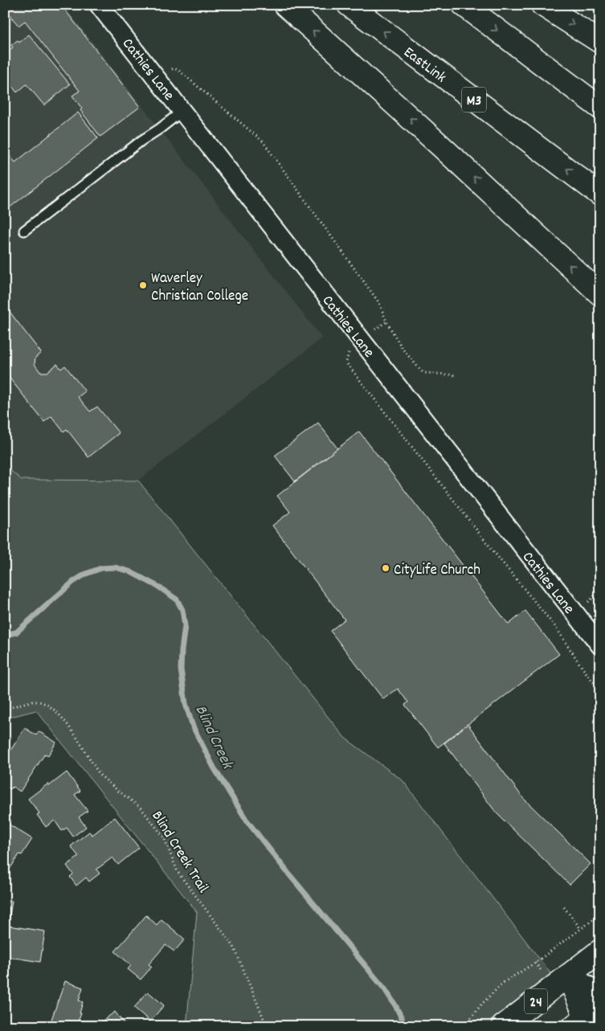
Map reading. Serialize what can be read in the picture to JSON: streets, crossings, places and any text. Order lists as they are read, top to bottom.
{
  "streets": {
    "main road": ["EastLink", "M3", "24"],
    "street": ["Cathies Lane"],
    "path": ["Blind Creek Trail"]
  },
  "water": ["Blind Creek"],
  "places": ["Waverley Christian College", "CityLife Church"]
}
